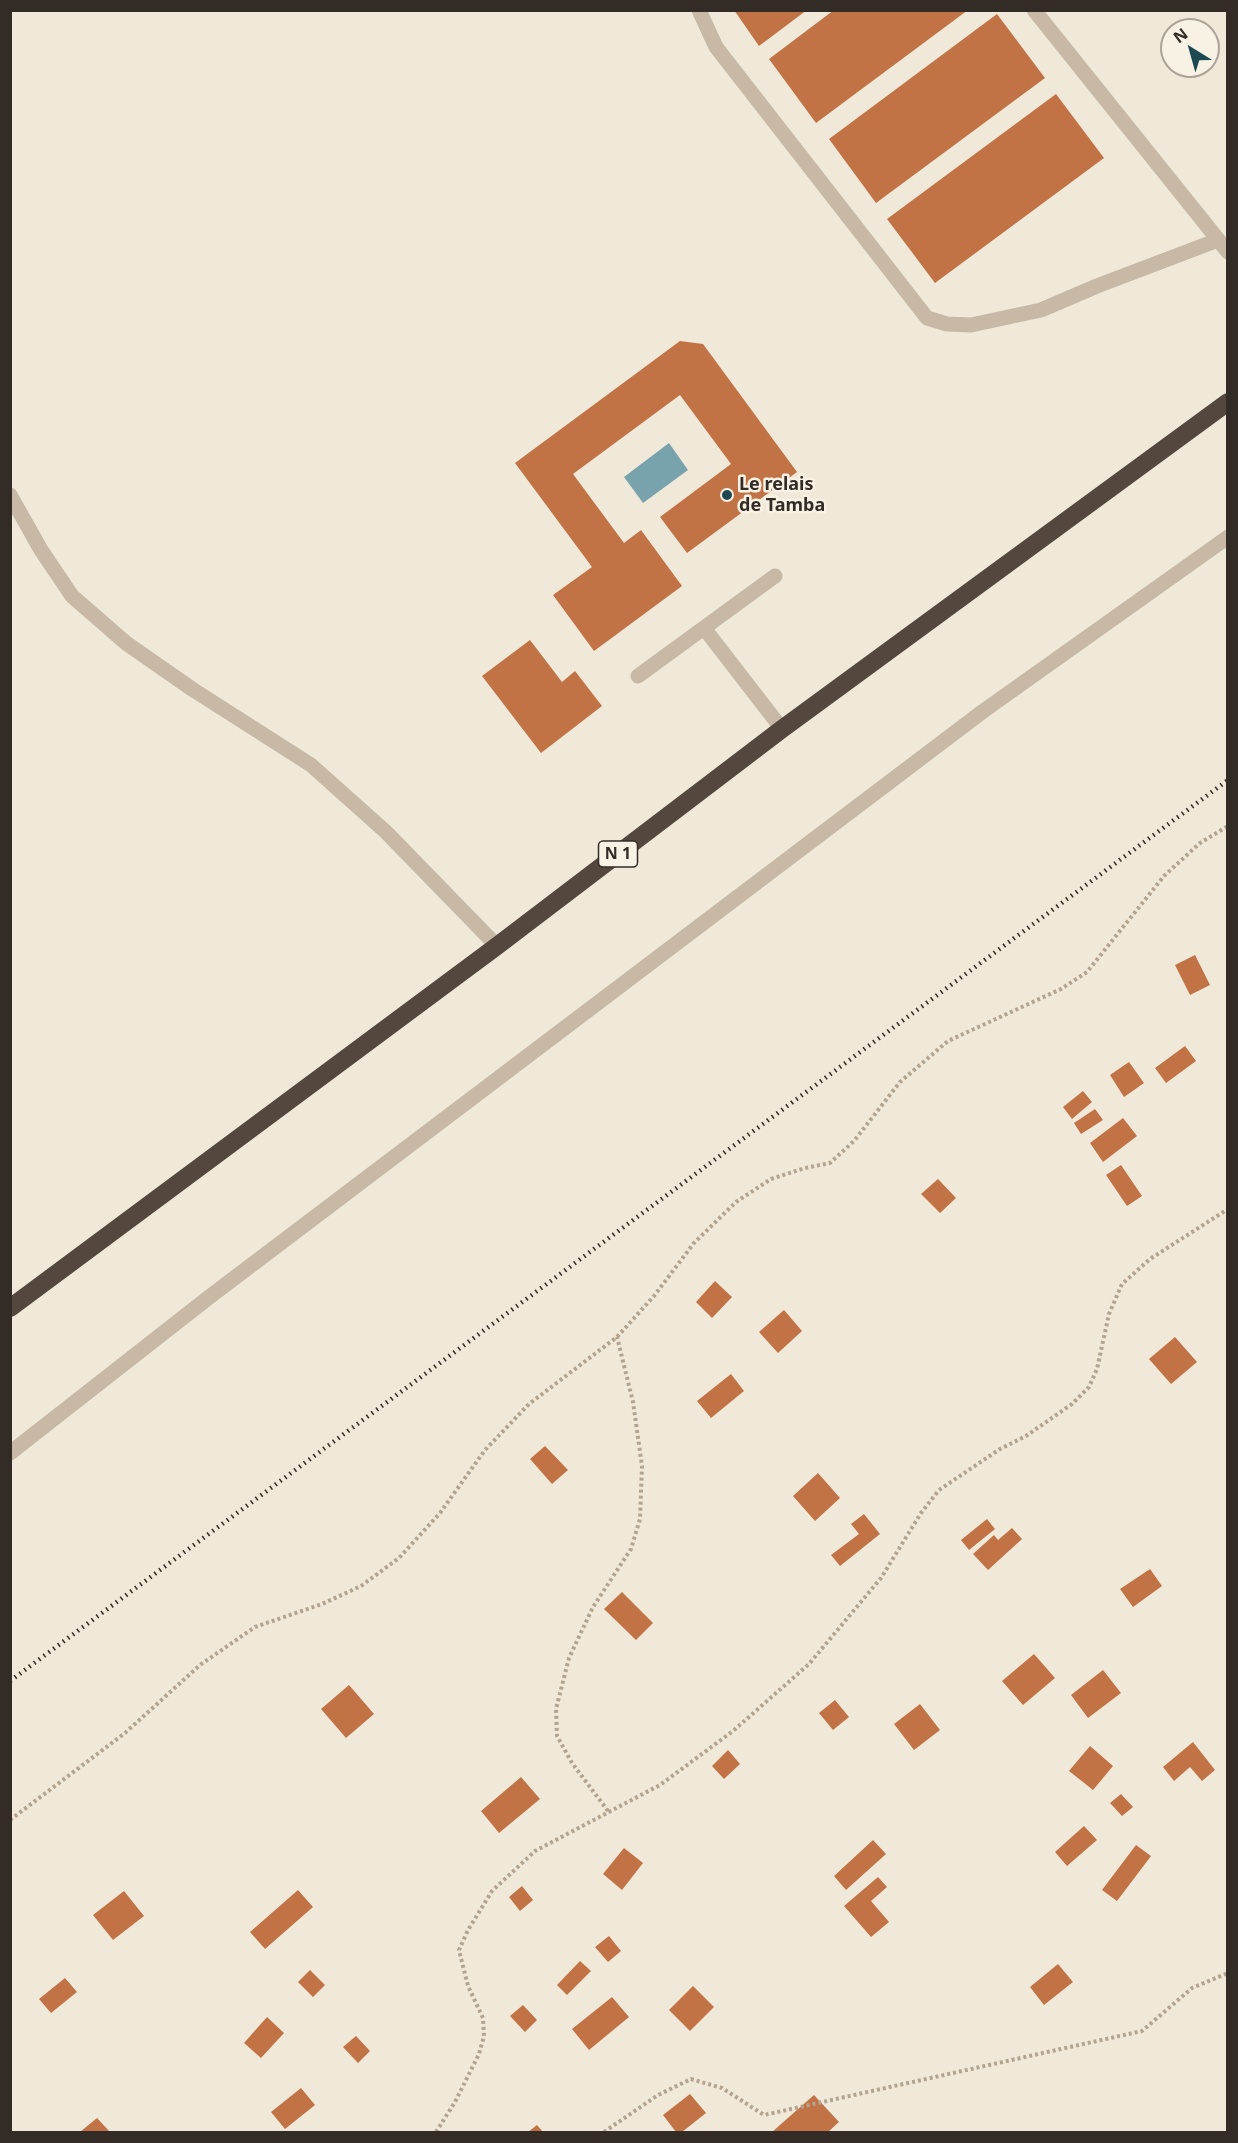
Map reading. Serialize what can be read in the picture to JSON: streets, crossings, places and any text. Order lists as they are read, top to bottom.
{
  "streets": {
    "highway": ["N 1"]
  },
  "places": ["Le relais de Tamba"],
  "north": "top left"
}
